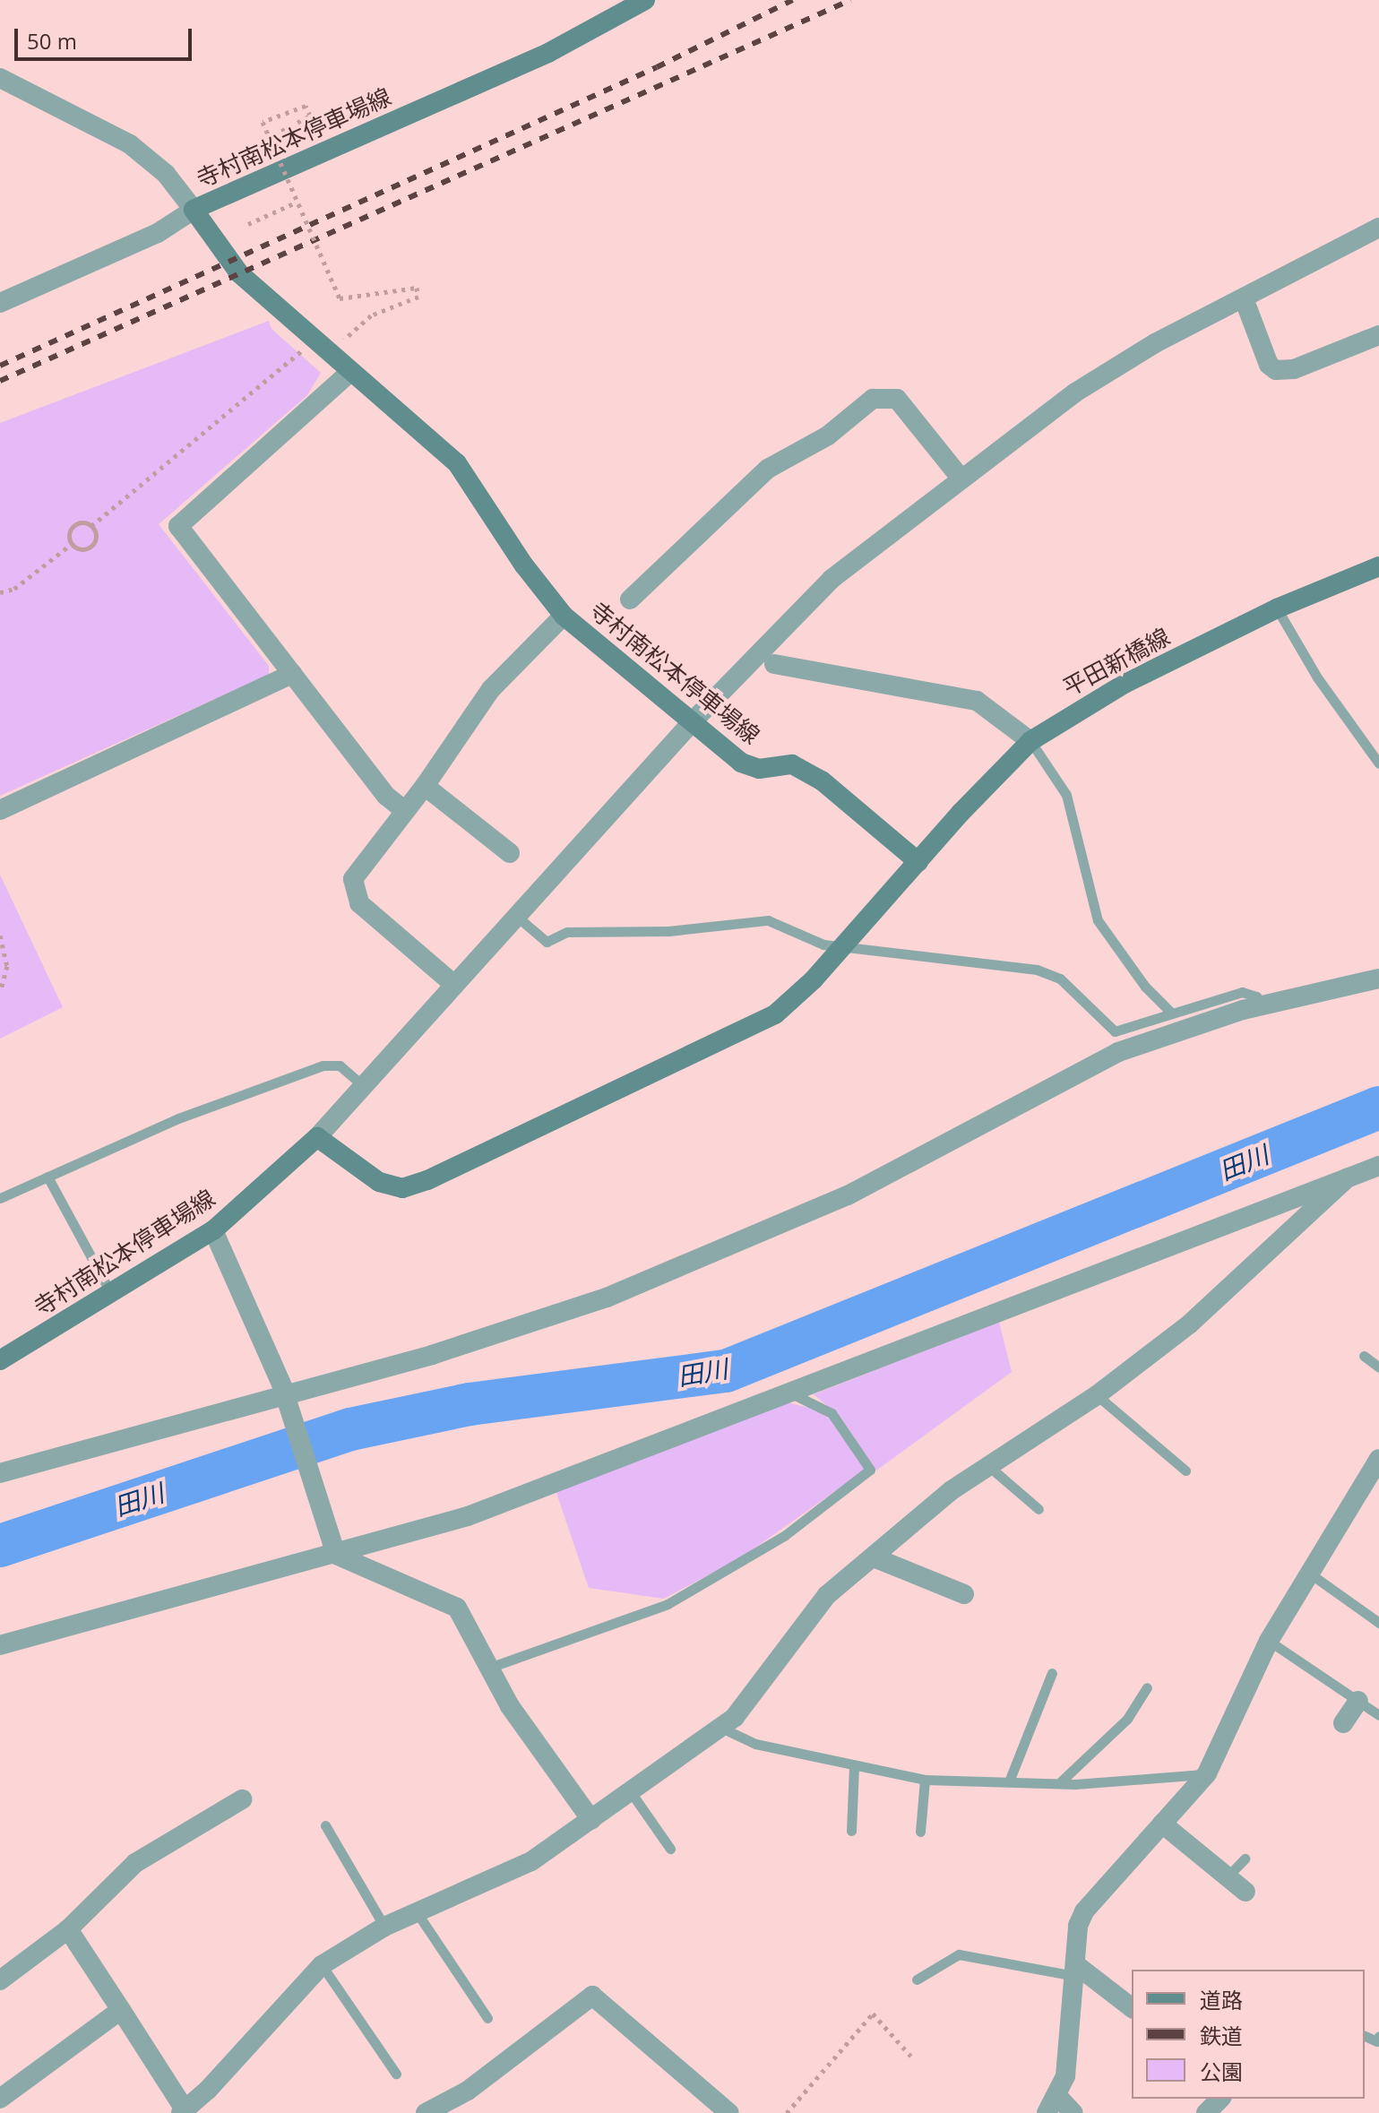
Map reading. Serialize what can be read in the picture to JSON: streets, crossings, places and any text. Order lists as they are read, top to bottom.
{
  "streets": {
    "main road": ["寺村南松本停車場線", "平田新橋線"]
  },
  "crossings": [
    ["寺村南松本停車場線", "平田新橋線"]
  ],
  "water": ["田川"],
  "legend": ["道路", "鉄道", "公園"],
  "scale_bar": "50 m"
}
